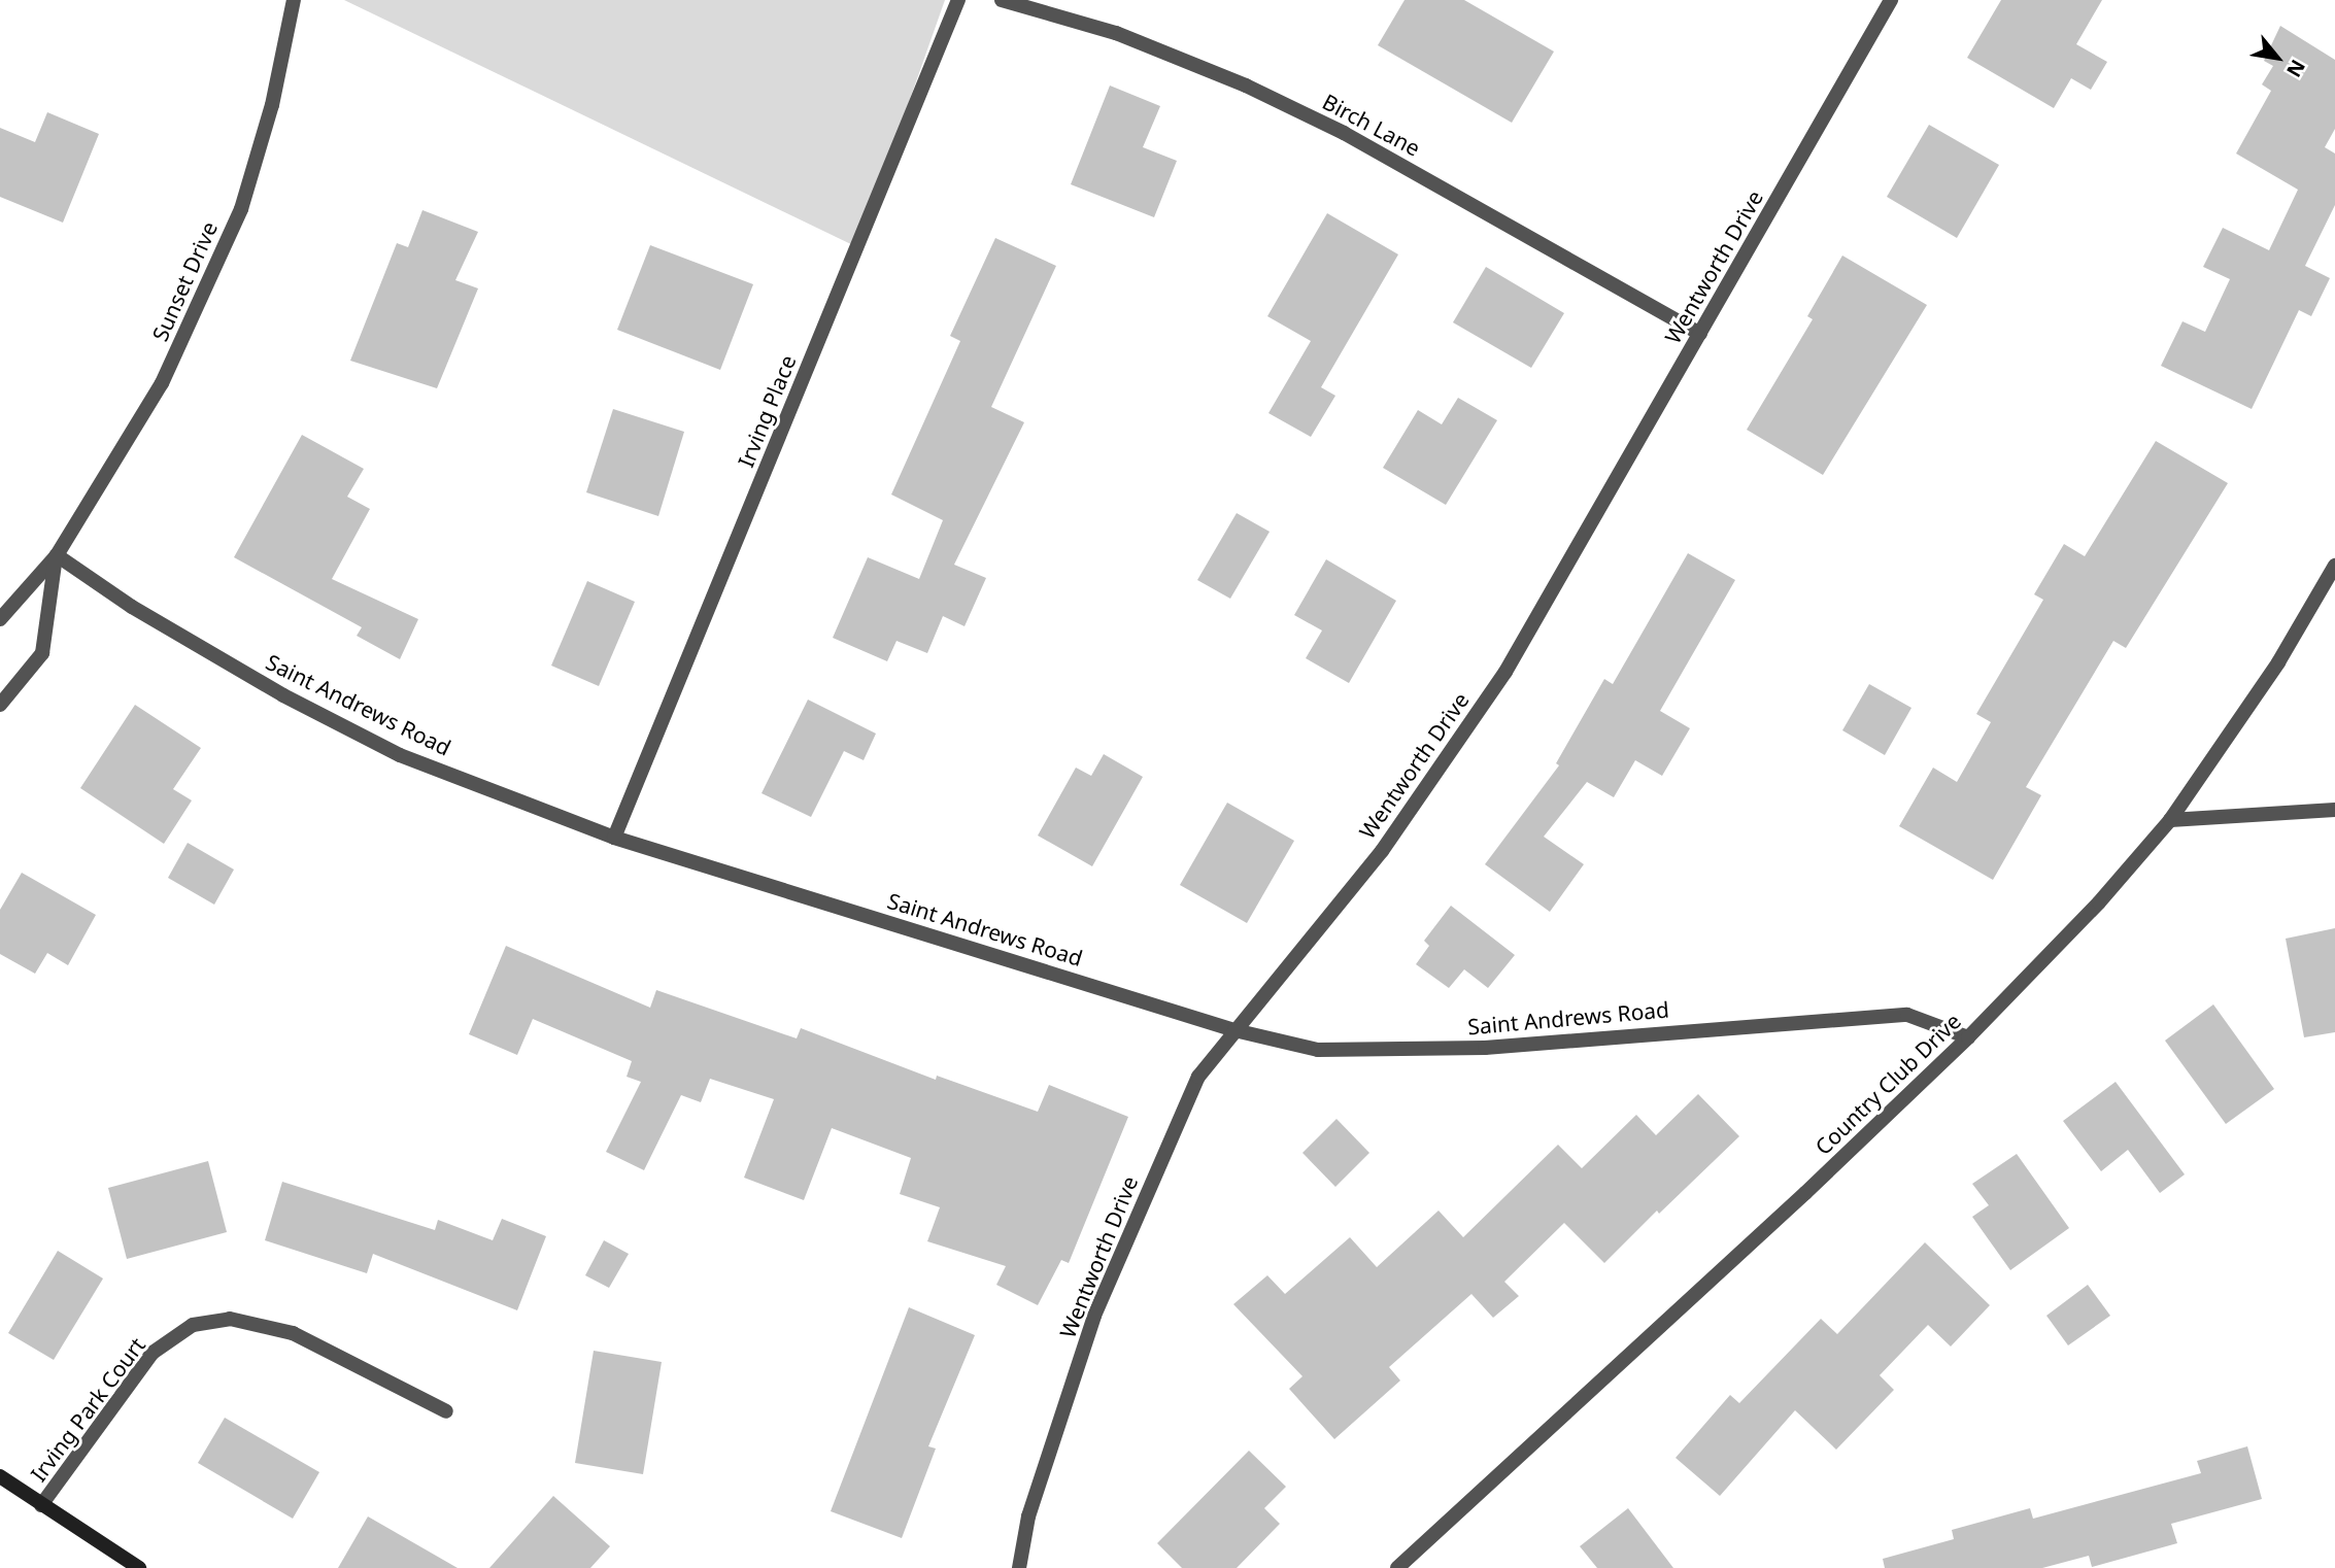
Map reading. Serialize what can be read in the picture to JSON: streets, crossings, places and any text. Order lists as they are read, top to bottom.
{
  "streets": {
    "street": [
      "Birch Lane",
      "Wentworth Drive",
      "Sunset Drive",
      "Irving Place",
      "Saint Andrews Road",
      "Country Club Drive",
      "Irving Park Court"
    ]
  },
  "crossings": [
    ["Birch Lane", "Wentworth Drive"],
    ["Wentworth Drive", "Saint Andrews Road"],
    ["Sunset Drive", "Saint Andrews Road"],
    ["Irving Place", "Saint Andrews Road"],
    ["Saint Andrews Road", "Country Club Drive"]
  ],
  "north": "bottom right"
}
